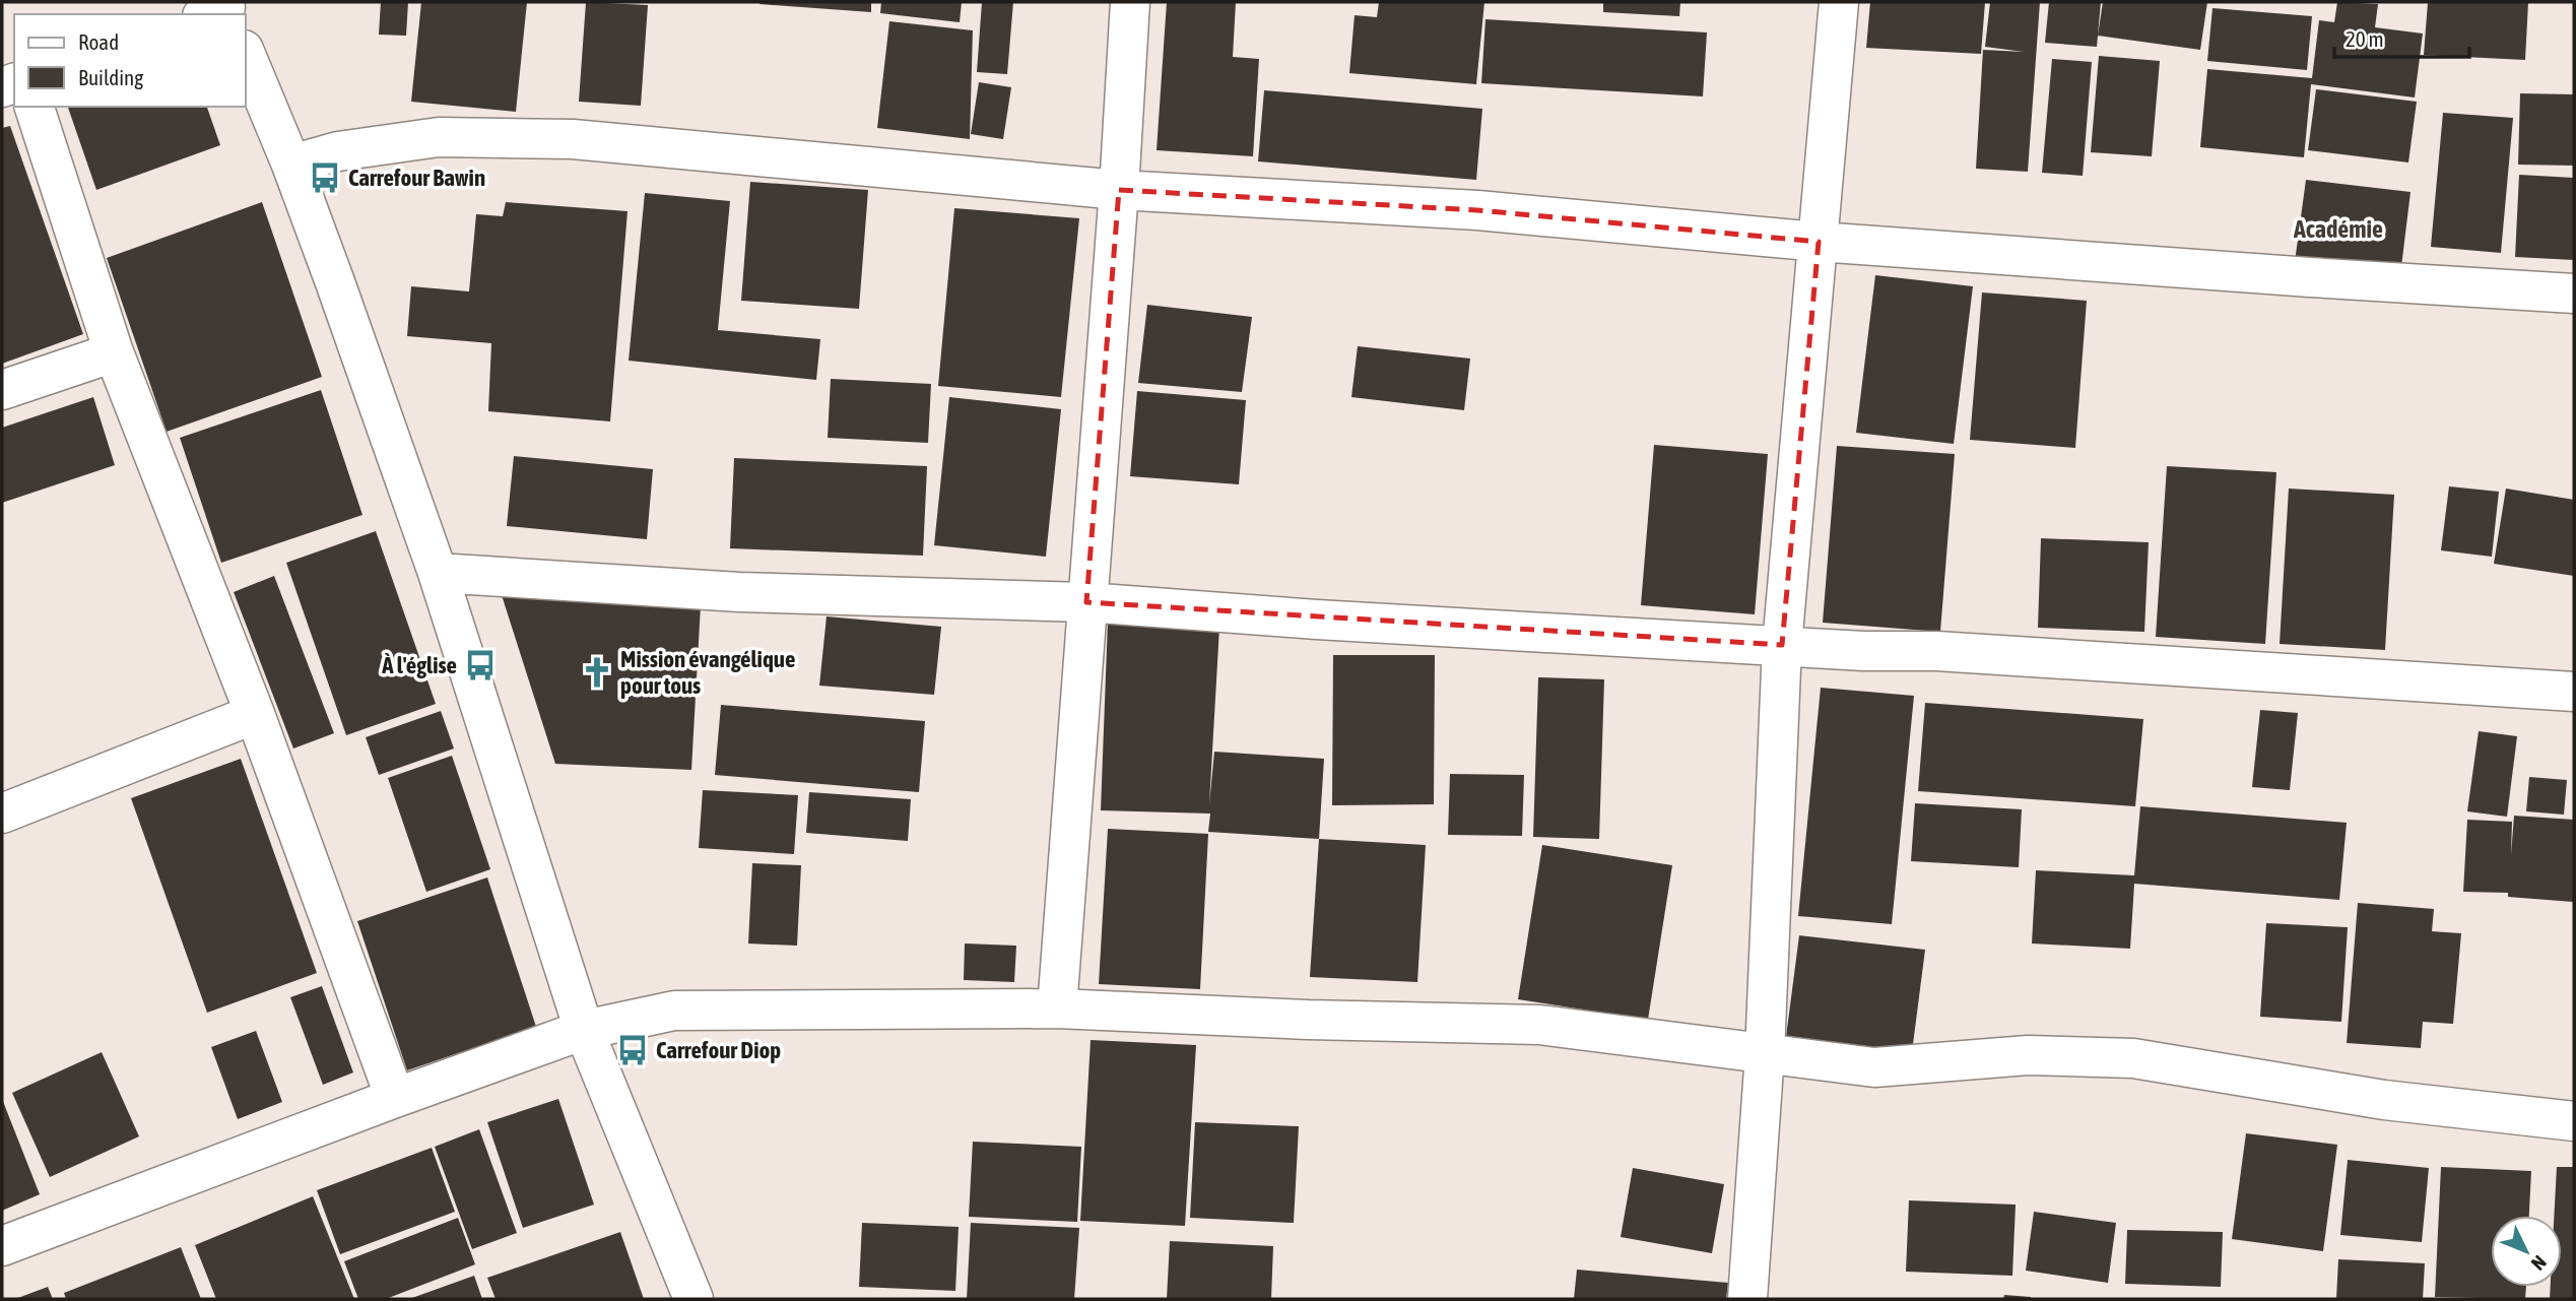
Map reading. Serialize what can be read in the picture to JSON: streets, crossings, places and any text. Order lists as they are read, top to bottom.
{
  "districts": ["Académie"],
  "places": {
    "bus stop": ["Carrefour Bawin", "À l'église", "Carrefour Diop"],
    "church": ["Mission évangélique pour tous"]
  },
  "legend": ["Road", "Building"],
  "scale_bar": "20 m",
  "north": "bottom right"
}
